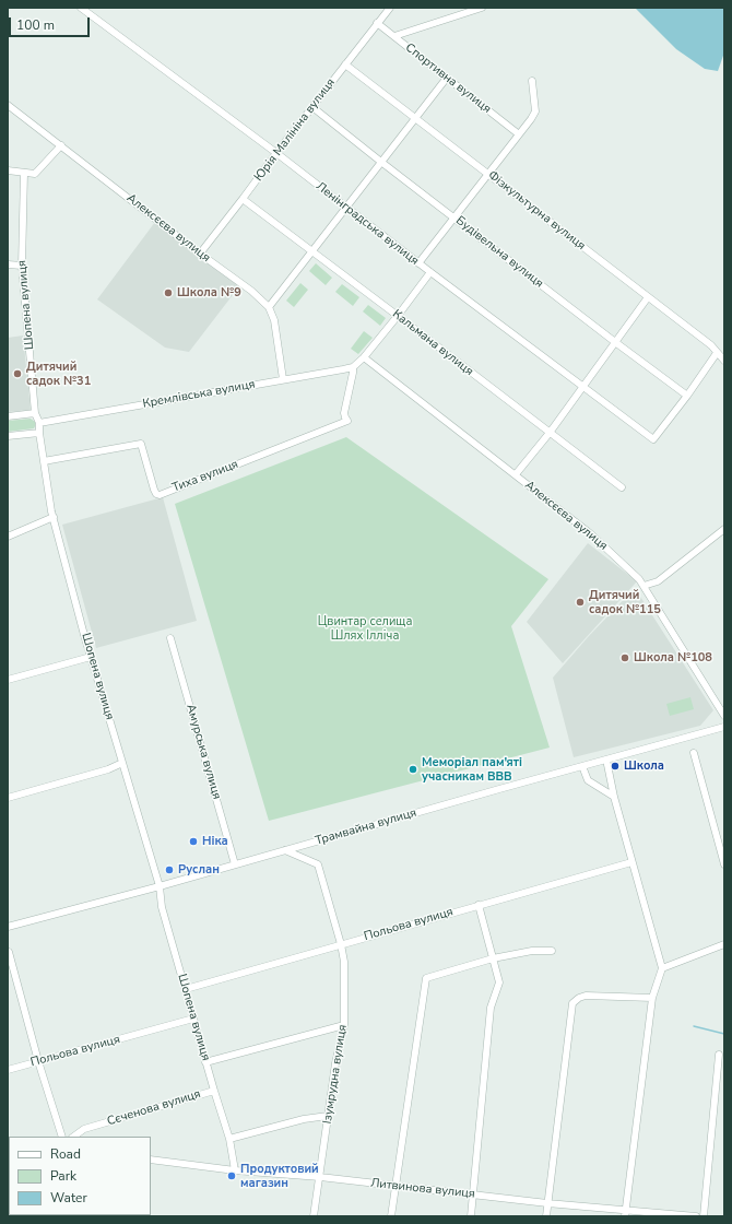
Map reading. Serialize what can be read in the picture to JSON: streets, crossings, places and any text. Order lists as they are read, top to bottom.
{
  "streets": {
    "street": [
      "Спортивна вулиця",
      "Юрія Малініна вулиця",
      "Фiзкультурна вулиця",
      "Ленінградська вулиця",
      "Алексєєва вулиця",
      "Будівельна вулиця",
      "Шопена вулиця",
      "Кальмана вулиця",
      "Кремлівська вулиця",
      "Тиха вулиця",
      "Амурська вулиця",
      "Трамвайна вулиця",
      "Польова вулиця",
      "Ізумрудна вулиця",
      "Сєченова вулиця",
      "Литвинова вулиця"
    ]
  },
  "crossings": [
    ["Спортивна вулиця", "Юрія Малініна вулиця"],
    ["Юрія Малініна вулиця", "Фiзкультурна вулиця"],
    ["Юрія Малініна вулиця", "Ленінградська вулиця"],
    ["Юрія Малініна вулиця", "Алексєєва вулиця"],
    ["Юрія Малініна вулиця", "Будівельна вулиця"],
    ["Юрія Малініна вулиця", "Кальмана вулиця"],
    ["Ленінградська вулиця", "Будівельна вулиця"],
    ["Алексєєва вулиця", "Кремлівська вулиця"],
    ["Шопена вулиця", "Кремлівська вулиця"],
    ["Шопена вулиця", "Тиха вулиця"],
    ["Шопена вулиця", "Трамвайна вулиця"],
    ["Шопена вулиця", "Польова вулиця"],
    ["Шопена вулиця", "Сєченова вулиця"],
    ["Шопена вулиця", "Литвинова вулиця"],
    ["Кремлівська вулиця", "Тиха вулиця"],
    ["Амурська вулиця", "Трамвайна вулиця"],
    ["Трамвайна вулиця", "Ізумрудна вулиця"],
    ["Польова вулиця", "Ізумрудна вулиця"],
    ["Ізумрудна вулиця", "Литвинова вулиця"]
  ],
  "parks": ["Цвинтар селища Шлях Ілліча"],
  "places": [
    "Школа №9",
    "Дитячий садок №31",
    "Дитячий садок №115",
    "Школа №108",
    "Школа",
    "Меморіал пам'яті учасникам ВВВ",
    "Ніка",
    "Руслан",
    "Продуктовий магазин"
  ],
  "legend": ["Road", "Park", "Water"],
  "scale_bar": "100 m"
}
